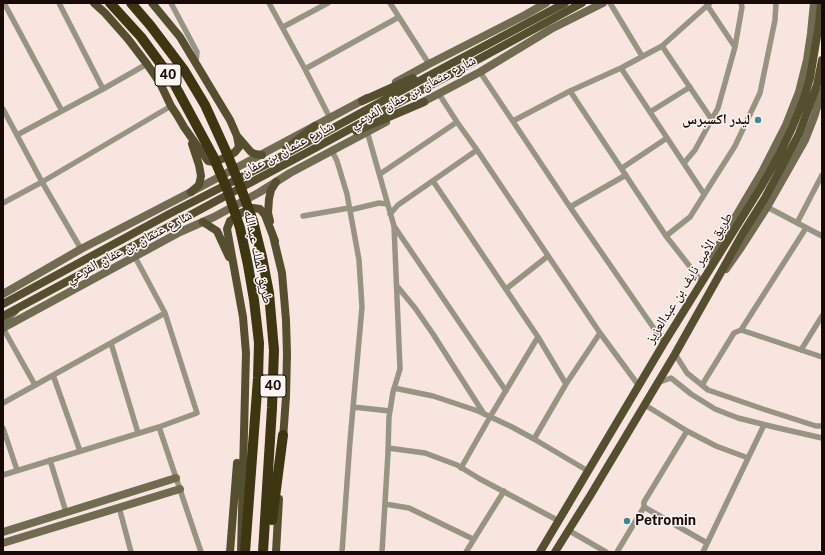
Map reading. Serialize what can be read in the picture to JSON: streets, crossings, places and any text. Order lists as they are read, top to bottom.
{
  "streets": {
    "highway": ["40", "طريق الملك عبدالله"],
    "main road": ["شارع عثمان بن عفان الفرعي", "شارع عثمان بن عفان", "طريق الأمير نايف بن عبدالعزيز"]
  },
  "places": ["ليدر اكسبرس", "Petromin"]
}
